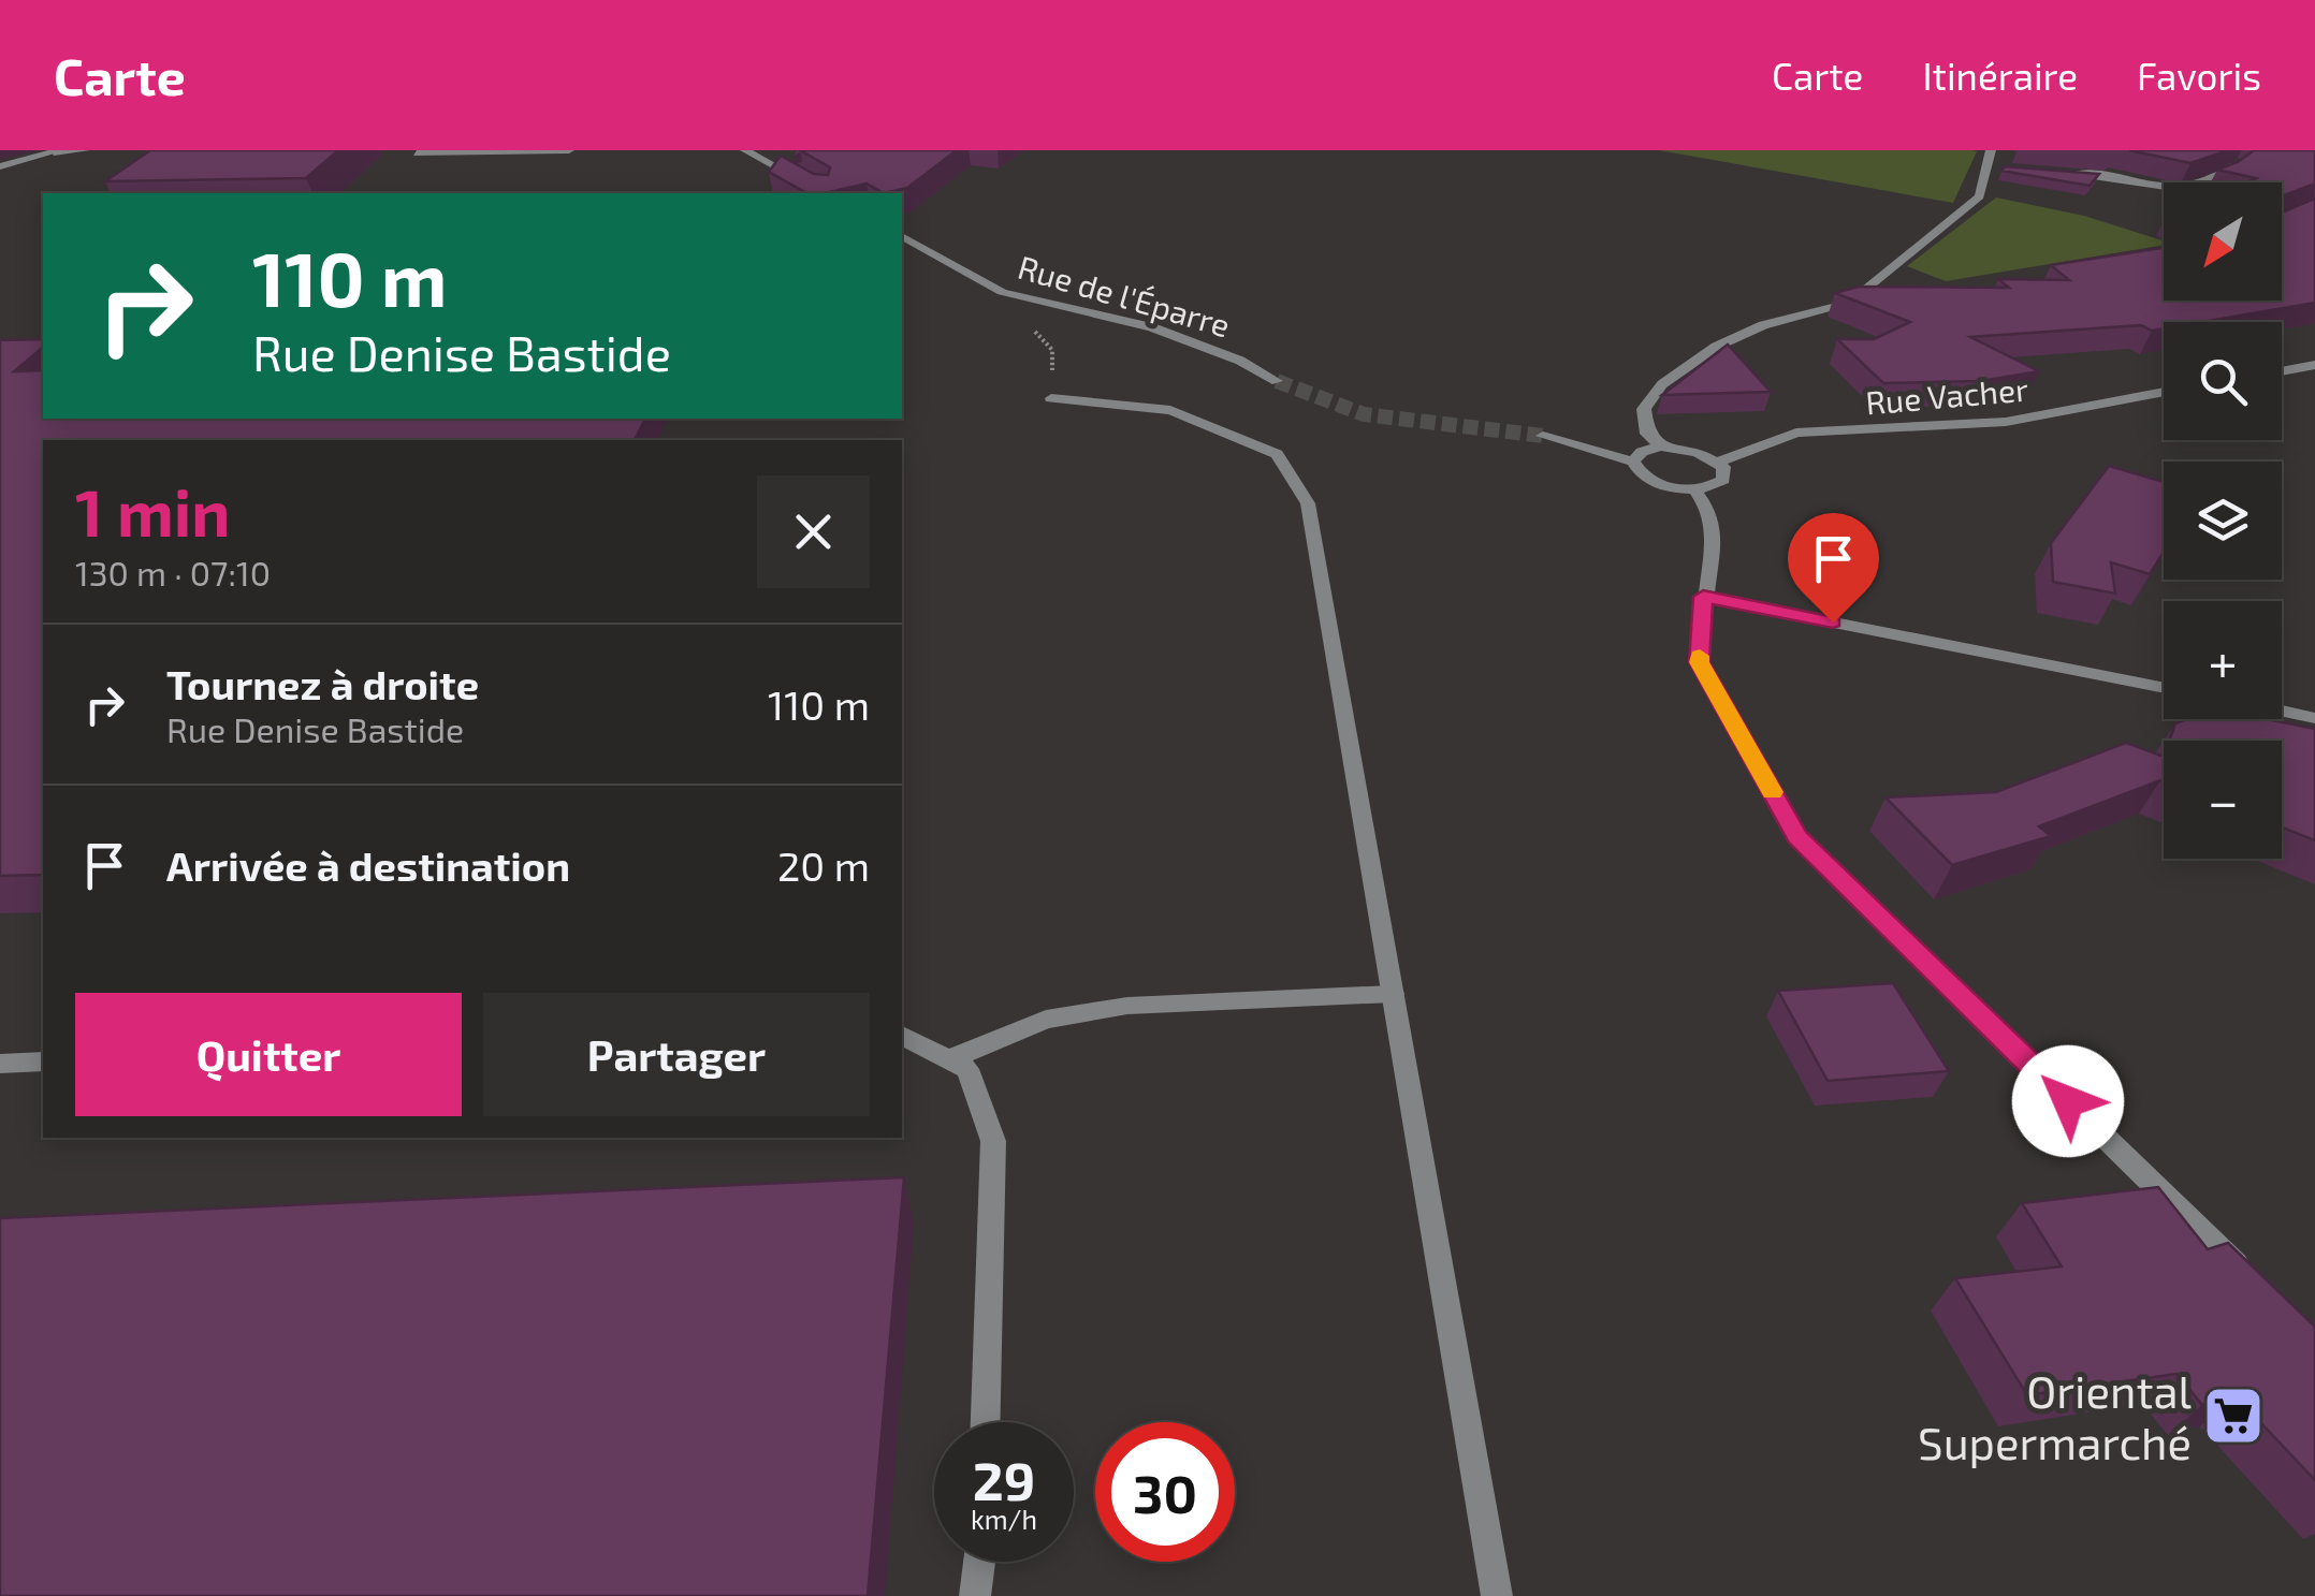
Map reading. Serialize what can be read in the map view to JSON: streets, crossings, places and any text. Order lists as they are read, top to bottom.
{
  "streets": {
    "street": ["Rue de l'Éparre", "Rue Vacher"]
  },
  "places": {
    "supermarket": ["Oriental Supermarché"]
  },
  "north": "bottom left",
  "page": {
    "header": "Carte",
    "nav": ["Carte", "Itinéraire", "Favoris"],
    "map_buttons": ["+", "−"],
    "turn": ["110 m", "Rue Denise Bastide"],
    "heading": ["1 min", "130 m · 07:10"],
    "list": [
      {
        "name": "Tournez à droite",
        "note": "Rue Denise Bastide",
        "value": "110 m"
      },
      {
        "name": "Arrivée à destination",
        "value": "20 m"
      }
    ],
    "buttons": ["Quitter", "Partager"],
    "speed": "29 km/h",
    "limit": "30"
  }
}
